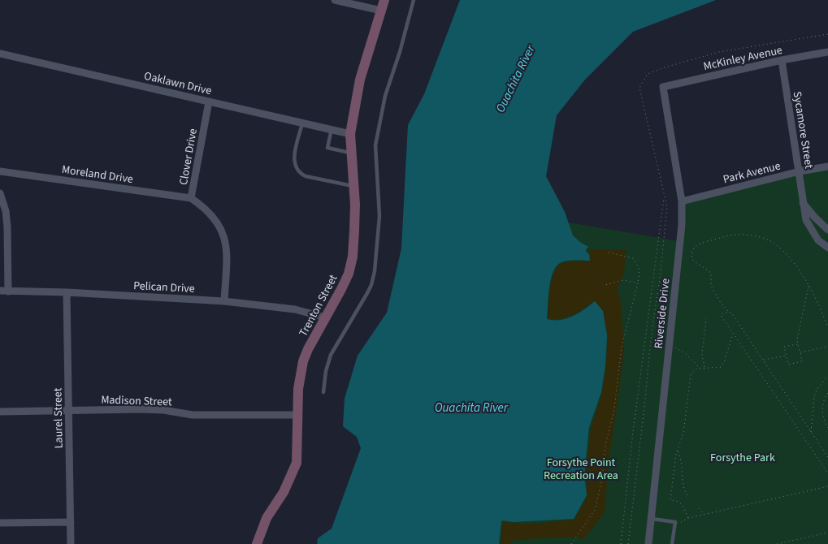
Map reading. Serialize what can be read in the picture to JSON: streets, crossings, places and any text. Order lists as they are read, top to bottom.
{
  "streets": {
    "street": [
      "McKinley Avenue",
      "Oaklawn Drive",
      "Sycamore Street",
      "Clover Drive",
      "Park Avenue",
      "Moreland Drive",
      "Pelican Drive",
      "Trenton Street",
      "Riverside Drive",
      "Madison Street",
      "Laurel Street"
    ]
  },
  "crossings": [
    ["McKinley Avenue", "Sycamore Street"],
    ["McKinley Avenue", "Riverside Drive"],
    ["Oaklawn Drive", "Clover Drive"],
    ["Oaklawn Drive", "Trenton Street"],
    ["Sycamore Street", "Park Avenue"],
    ["Clover Drive", "Moreland Drive"],
    ["Clover Drive", "Pelican Drive"],
    ["Park Avenue", "Riverside Drive"],
    ["Pelican Drive", "Trenton Street"],
    ["Pelican Drive", "Laurel Street"],
    ["Trenton Street", "Madison Street"],
    ["Madison Street", "Laurel Street"]
  ],
  "water": ["Ouachita River"],
  "parks": ["Forsythe Park", "Forsythe Point Recreation Area"]
}
